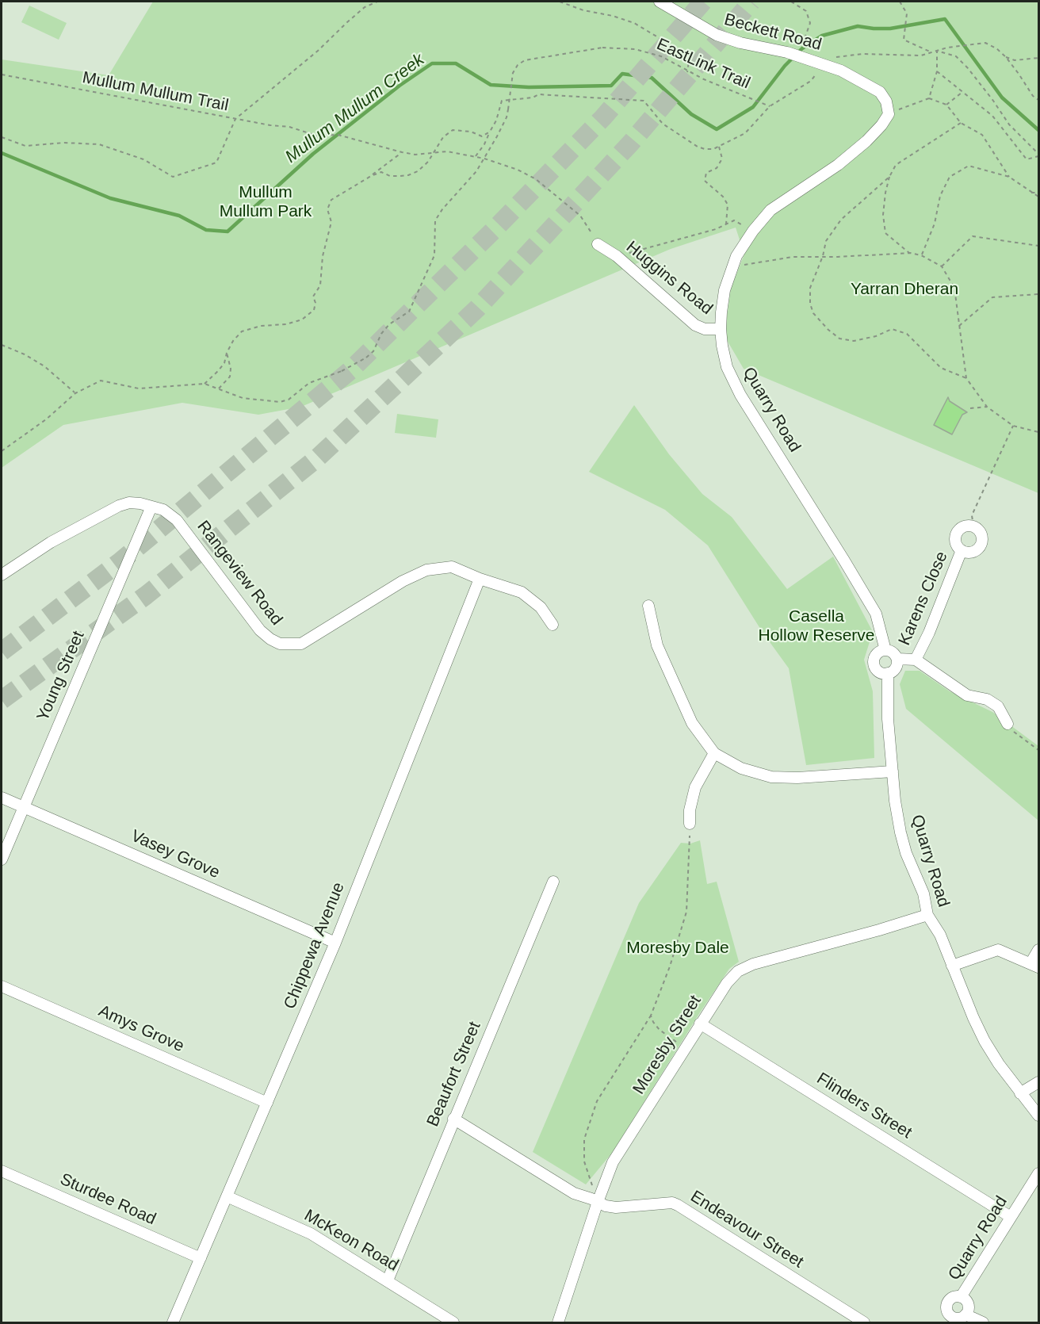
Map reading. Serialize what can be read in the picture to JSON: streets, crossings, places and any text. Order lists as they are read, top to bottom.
{
  "streets": {
    "street": [
      "Beckett Road",
      "Huggins Road",
      "Quarry Road",
      "Rangeview Road",
      "Karens Close",
      "Young Street",
      "Vasey Grove",
      "Chippewa Avenue",
      "Amys Grove",
      "Moresby Street",
      "Beaufort Street",
      "Flinders Street",
      "Sturdee Road",
      "Endeavour Street",
      "McKeon Road"
    ],
    "path": ["EastLink Trail", "Mullum Mullum Trail"]
  },
  "crossings": [
    ["Beckett Road", "Quarry Road"],
    ["Huggins Road", "Quarry Road"],
    ["Quarry Road", "Moresby Street"],
    ["Quarry Road", "Flinders Street"],
    ["Rangeview Road", "Young Street"],
    ["Rangeview Road", "Chippewa Avenue"],
    ["Young Street", "Vasey Grove"],
    ["Vasey Grove", "Chippewa Avenue"],
    ["Chippewa Avenue", "Amys Grove"],
    ["Chippewa Avenue", "Sturdee Road"],
    ["Chippewa Avenue", "McKeon Road"],
    ["Moresby Street", "Flinders Street"],
    ["Moresby Street", "Endeavour Street"],
    ["Beaufort Street", "Endeavour Street"],
    ["Beaufort Street", "McKeon Road"]
  ],
  "water": ["Mullum Mullum Creek"],
  "parks": [
    "Mullum Mullum Park",
    "Yarran Dheran",
    "Casella Hollow Reserve",
    "Moresby Dale"
  ]
}
